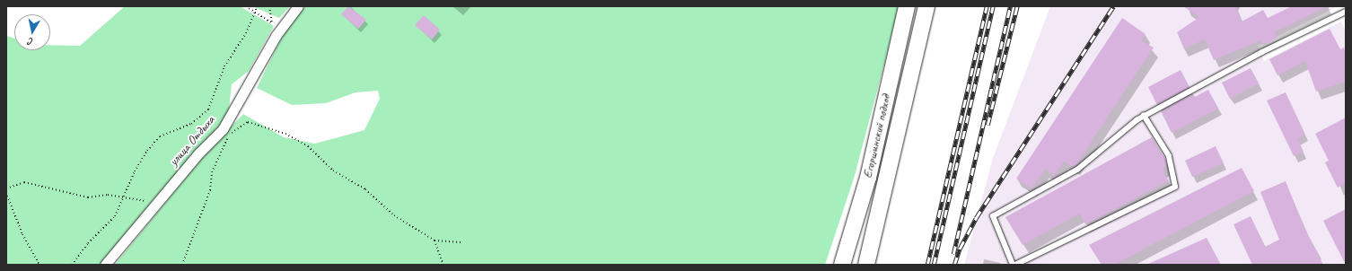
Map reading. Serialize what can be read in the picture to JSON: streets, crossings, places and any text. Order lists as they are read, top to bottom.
{
  "streets": {
    "main road": ["Егоршинский подход"],
    "street": ["улица Отдыха"]
  },
  "north": "bottom"
}
